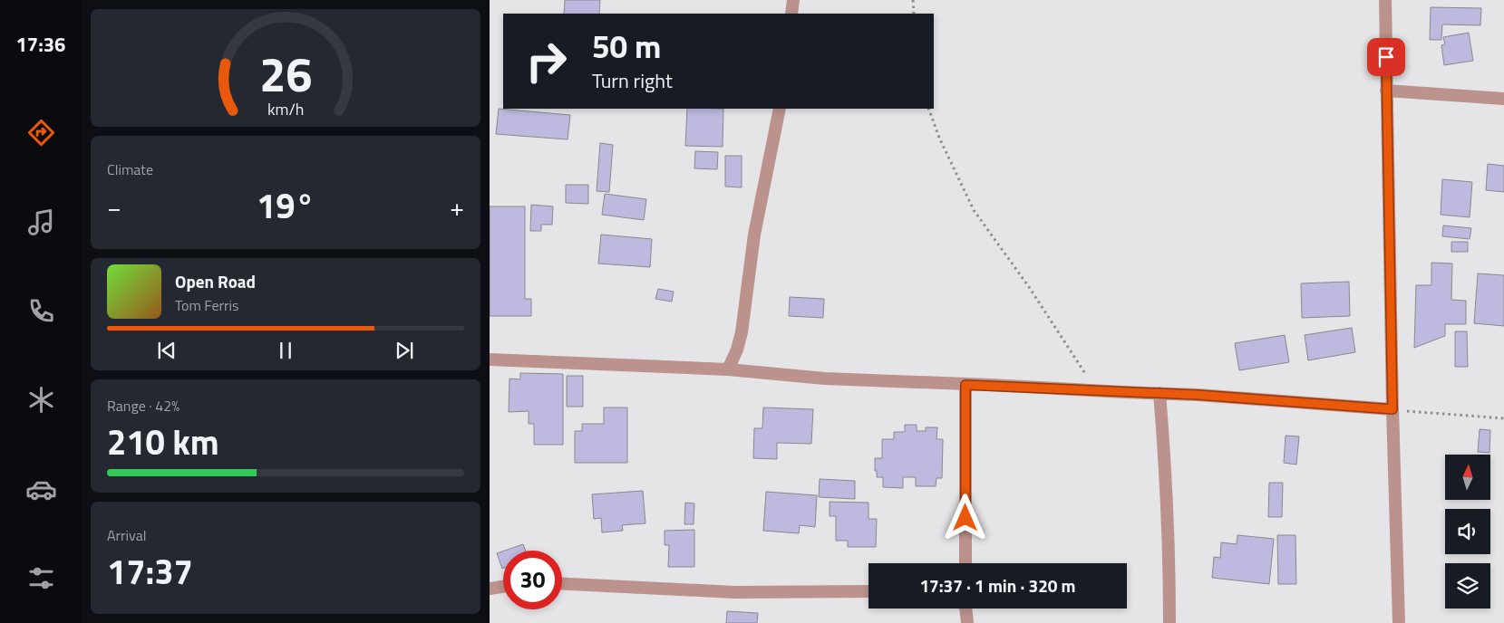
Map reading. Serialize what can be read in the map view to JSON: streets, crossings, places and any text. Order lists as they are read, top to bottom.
{
  "north": "top",
  "page": {
    "tabs": "17:36",
    "turn": ["50 m", "Turn right"],
    "tile": [
      "Climate",
      ["Range · 42%", "210 km"],
      ["Arrival", "17:37"]
    ],
    "heat": ["−", "19°", "+"],
    "song": ["Open Road", "Tom Ferris"],
    "limit": "30",
    "trip": "17:37 · 1 min · 320 m",
    "gauge": ["26", "km/h"]
  }
}
